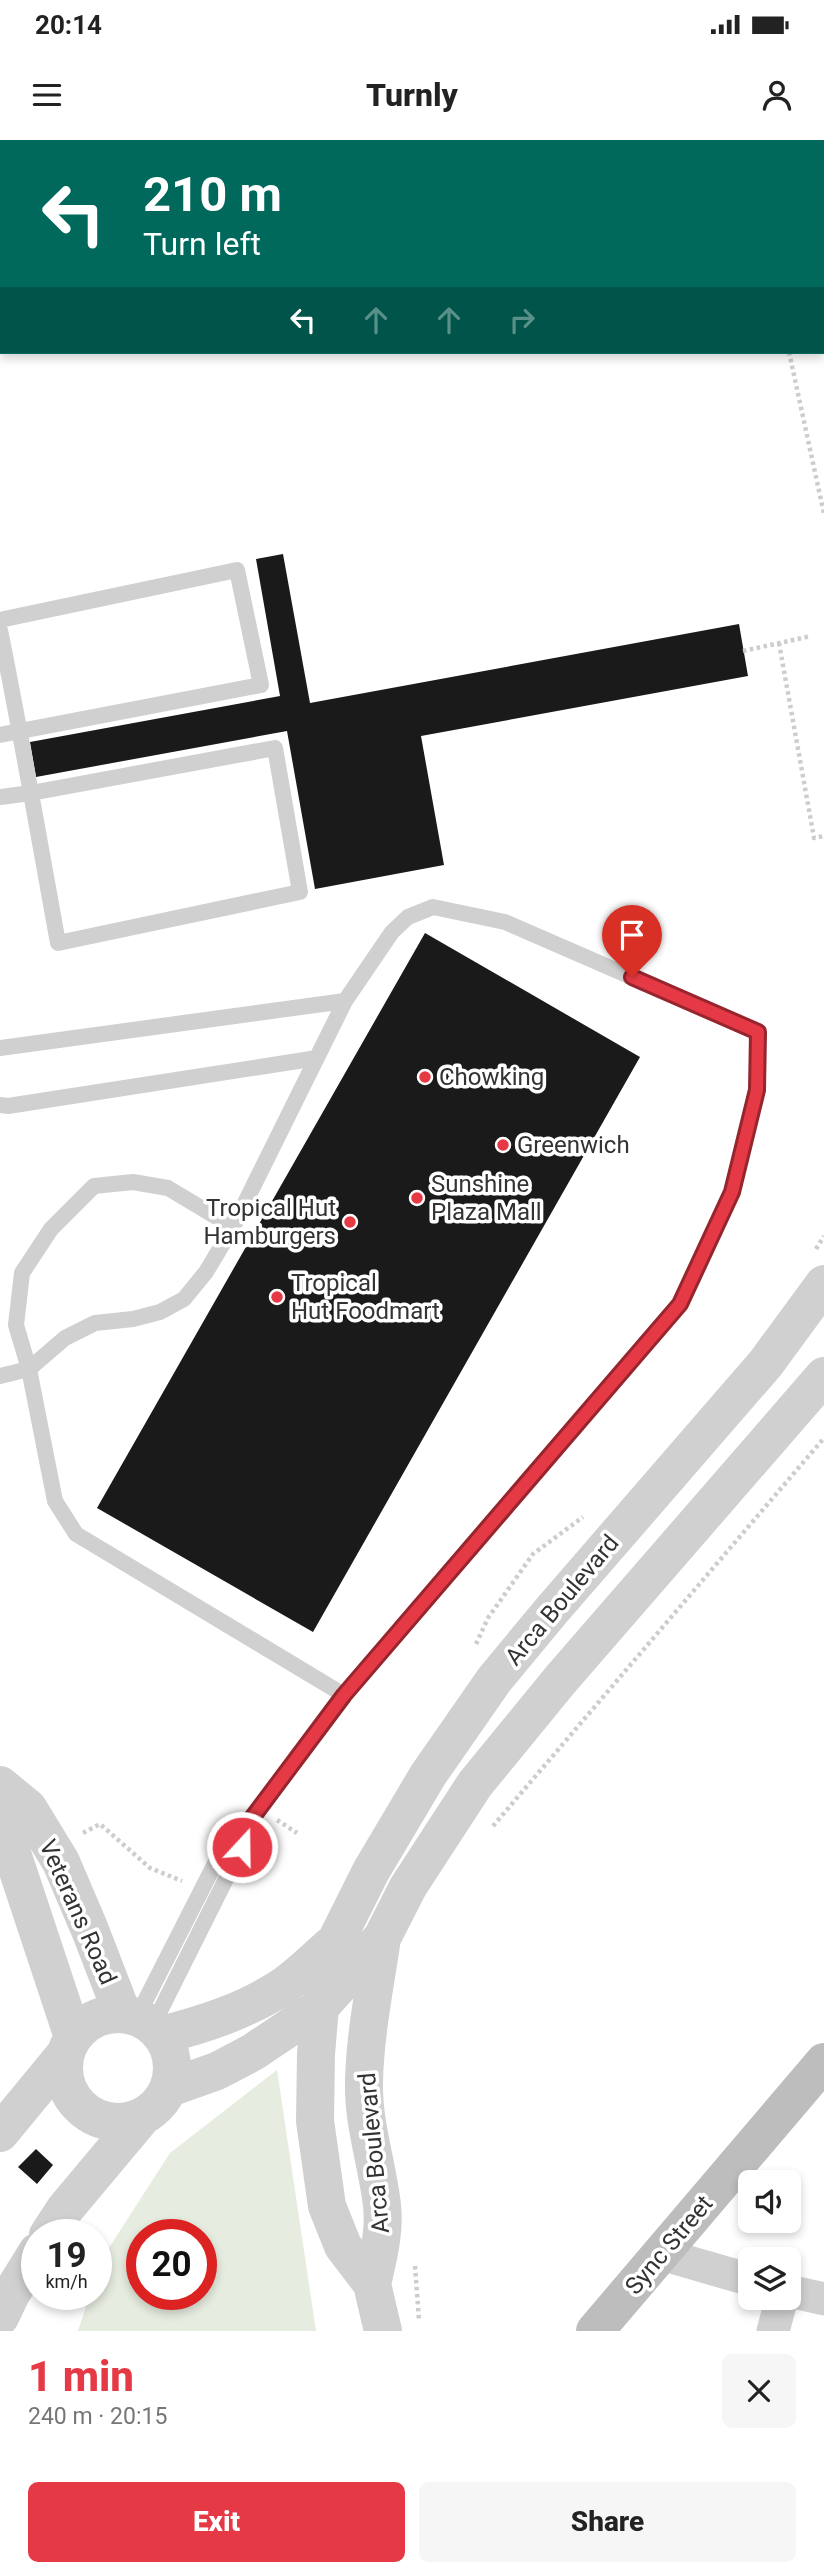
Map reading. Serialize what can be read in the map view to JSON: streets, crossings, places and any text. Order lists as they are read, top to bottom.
{
  "streets": {
    "main road": ["Sync Street"],
    "street": ["Arca Boulevard", "Veterans Road"]
  },
  "crossings": [
    ["Arca Boulevard", "Veterans Road"]
  ],
  "places": [
    "Chowking",
    "Greenwich",
    "Sunshine Plaza Mall",
    "Tropical Hut Hamburgers",
    "Tropical Hut Foodmart"
  ],
  "page": {
    "status": "20:14",
    "header": "Turnly",
    "turn": ["210 m", "Turn left"],
    "speed": "19 km/h",
    "limit": "20",
    "heading": ["1 min", "240 m · 20:15"],
    "buttons": ["Exit", "Share"]
  }
}
